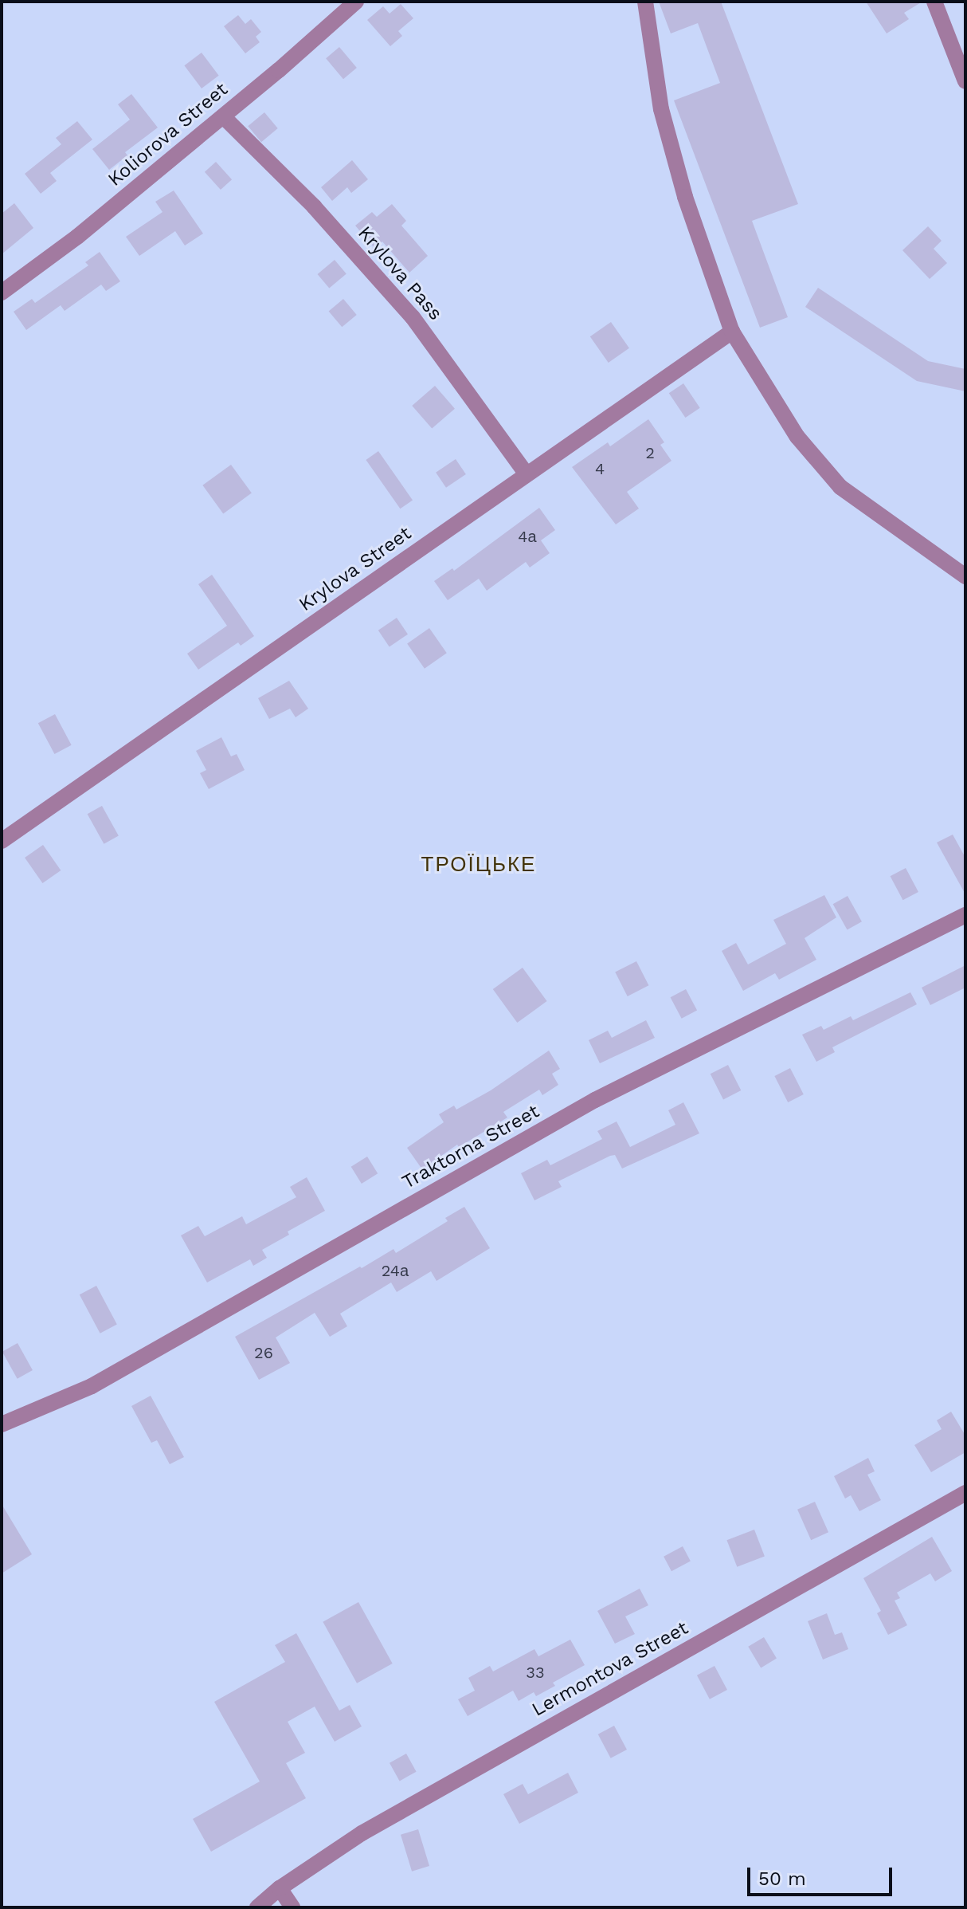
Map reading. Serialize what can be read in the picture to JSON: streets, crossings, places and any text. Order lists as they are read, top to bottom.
{
  "streets": {
    "street": [
      "Koliorova Street",
      "Krylova Pass",
      "Krylova Street",
      "Traktorna Street",
      "Lermontova Street"
    ]
  },
  "crossings": [
    ["Koliorova Street", "Krylova Pass"],
    ["Krylova Pass", "Krylova Street"]
  ],
  "districts": ["ТРОЇЦЬКЕ"],
  "house_numbers": [
    "2",
    "4",
    "4а",
    "24а",
    "26",
    "33"
  ],
  "scale_bar": "50 m"
}
